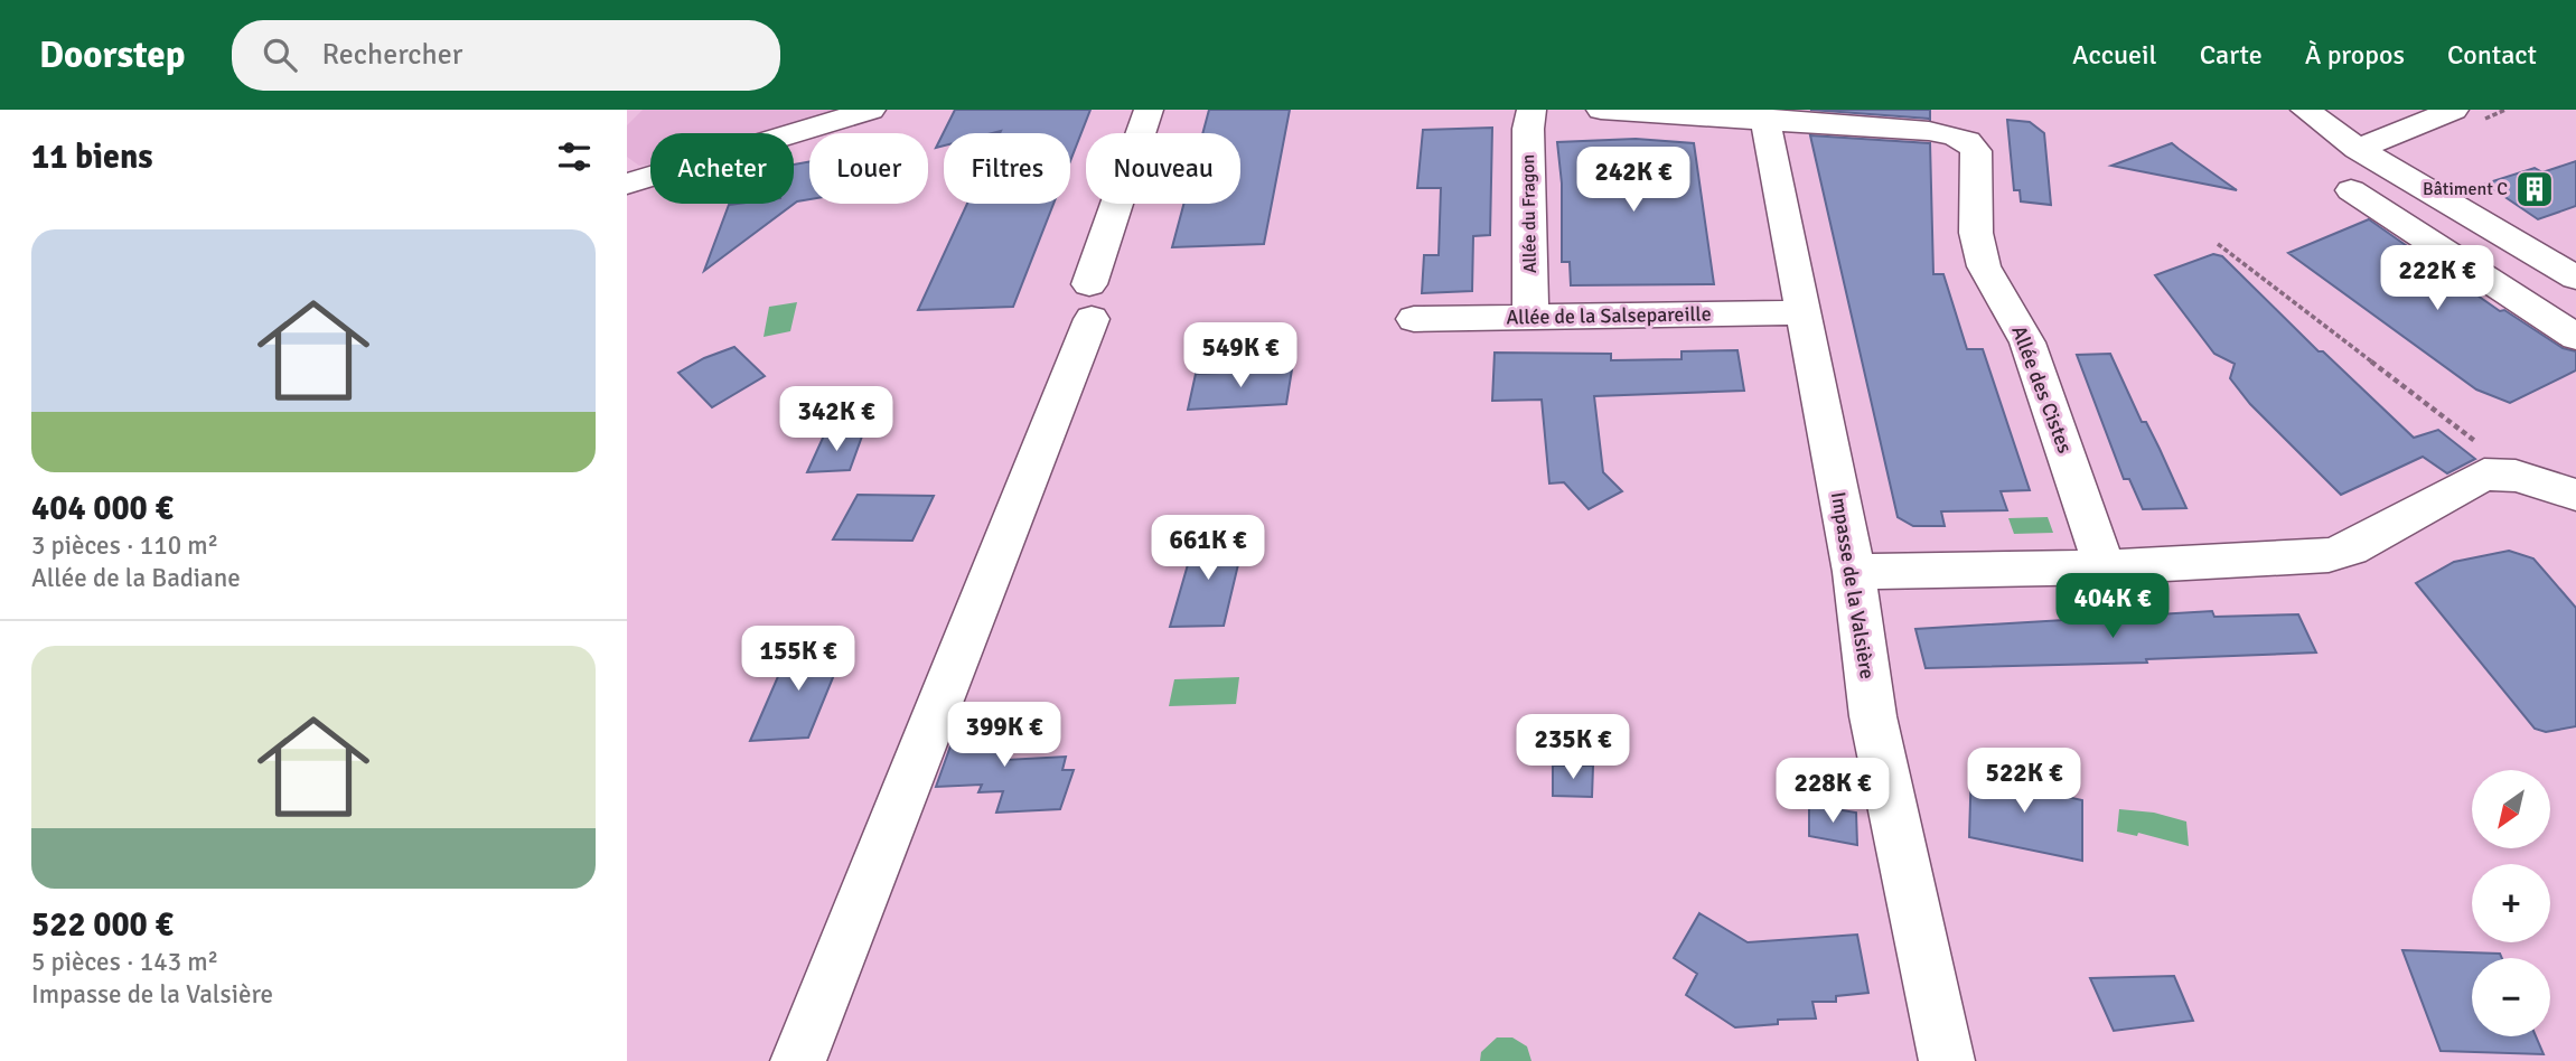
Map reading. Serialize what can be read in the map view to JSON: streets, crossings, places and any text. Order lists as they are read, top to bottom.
{
  "streets": {
    "street": [
      "Allée du Fragon",
      "Allée de la Salsepareille",
      "Allée des Cistes",
      "Impasse de la Valsière"
    ]
  },
  "crossings": [
    ["Allée du Fragon", "Allée de la Salsepareille"],
    ["Allée de la Salsepareille", "Impasse de la Valsière"],
    ["Allée des Cistes", "Impasse de la Valsière"]
  ],
  "places": {
    "building": ["Bâtiment C"]
  },
  "north": "bottom left",
  "page": {
    "header": "Doorstep",
    "search": "Rechercher",
    "nav": [
      "Accueil",
      "Carte",
      "À propos",
      "Contact"
    ],
    "heading": "11 biens",
    "chip": [
      "Acheter",
      "Louer",
      "Filtres",
      "Nouveau"
    ],
    "price": [
      "242K €",
      "222K €",
      "549K €",
      "342K €",
      "661K €",
      "404K €",
      "155K €",
      "399K €",
      "235K €",
      "522K €",
      "228K €"
    ],
    "list": [
      {
        "name": "404 000 €",
        "note": "3 pièces · 110 m² · Allée de la Badiane"
      },
      {
        "name": "522 000 €",
        "note": "5 pièces · 143 m² · Impasse de la Valsière"
      }
    ],
    "map_buttons": ["+", "−"]
  }
}
